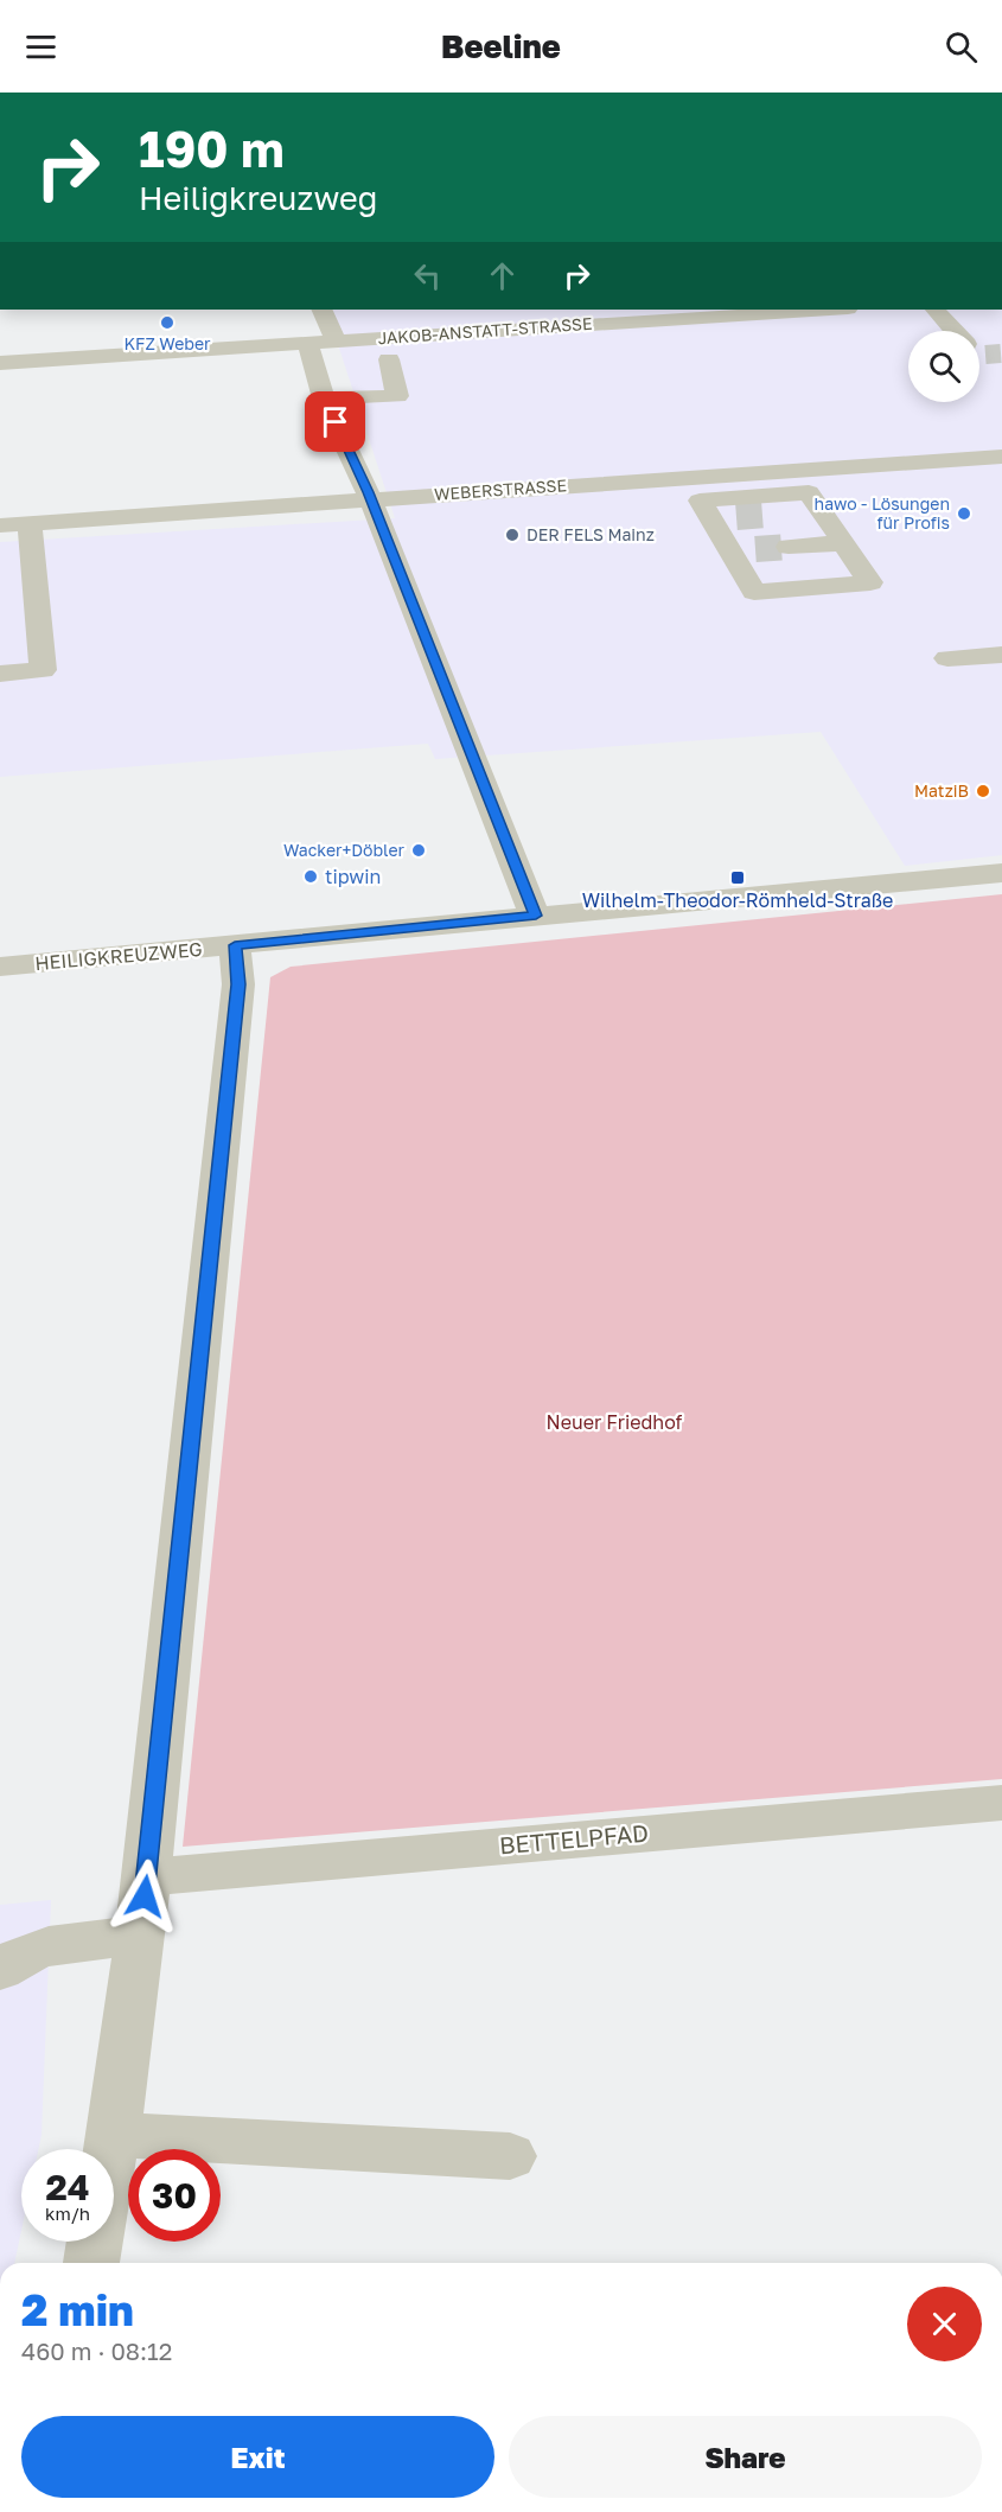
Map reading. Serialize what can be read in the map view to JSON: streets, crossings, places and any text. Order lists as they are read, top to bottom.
{
  "streets": {
    "street": [
      "JAKOB-ANSTATT-STRASSE",
      "WEBERSTRASSE",
      "HEILIGKREUZWEG",
      "BETTELPFAD"
    ]
  },
  "parks": ["Neuer Friedhof"],
  "places": {
    "other": [
      "KFZ Weber",
      "hawo - Lösungen für Profis",
      "DER FELS Mainz",
      "MatziB",
      "Wacker+Döbler",
      "tipwin"
    ],
    "transit": ["Wilhelm-Theodor-Römheld-Straße"]
  },
  "page": {
    "header": "Beeline",
    "turn": ["190 m", "Heiligkreuzweg"],
    "speed": "24 km/h",
    "limit": "30",
    "heading": ["2 min", "460 m · 08:12"],
    "buttons": ["Exit", "Share"]
  }
}
